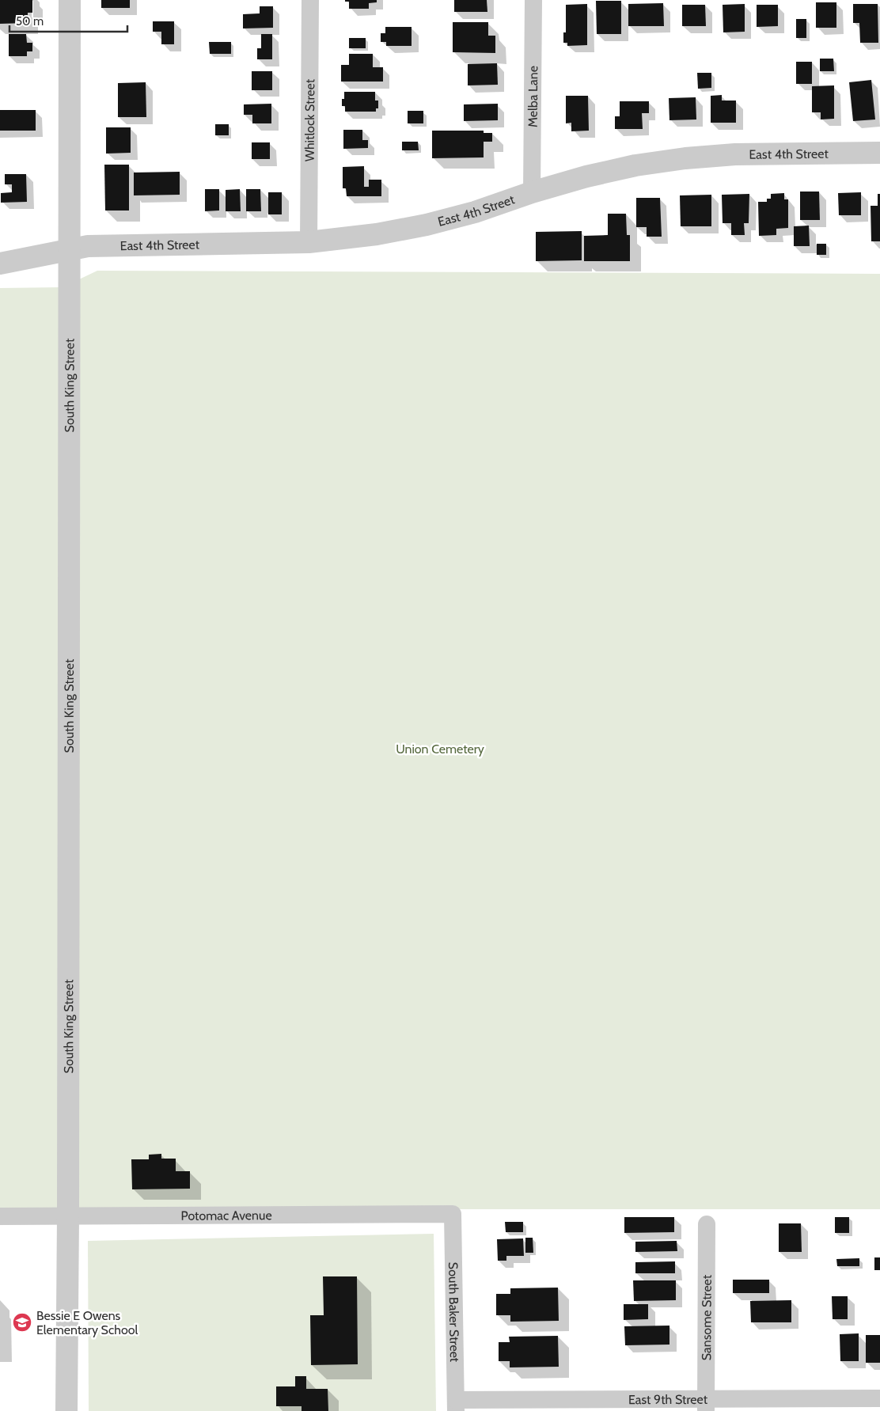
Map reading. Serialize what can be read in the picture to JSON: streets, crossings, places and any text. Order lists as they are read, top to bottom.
{
  "streets": {
    "street": [
      "Melba Lane",
      "Whitlock Street",
      "East 4th Street",
      "South King Street",
      "Potomac Avenue",
      "South Baker Street",
      "Sansome Street",
      "East 9th Street"
    ]
  },
  "crossings": [
    ["Melba Lane", "East 4th Street"],
    ["Whitlock Street", "East 4th Street"],
    ["East 4th Street", "South King Street"],
    ["South King Street", "Potomac Avenue"],
    ["Potomac Avenue", "South Baker Street"],
    ["South Baker Street", "East 9th Street"],
    ["Sansome Street", "East 9th Street"]
  ],
  "parks": ["Union Cemetery"],
  "places": {
    "school or university": ["Bessie E Owens Elementary School"]
  },
  "scale_bar": "50 m"
}
